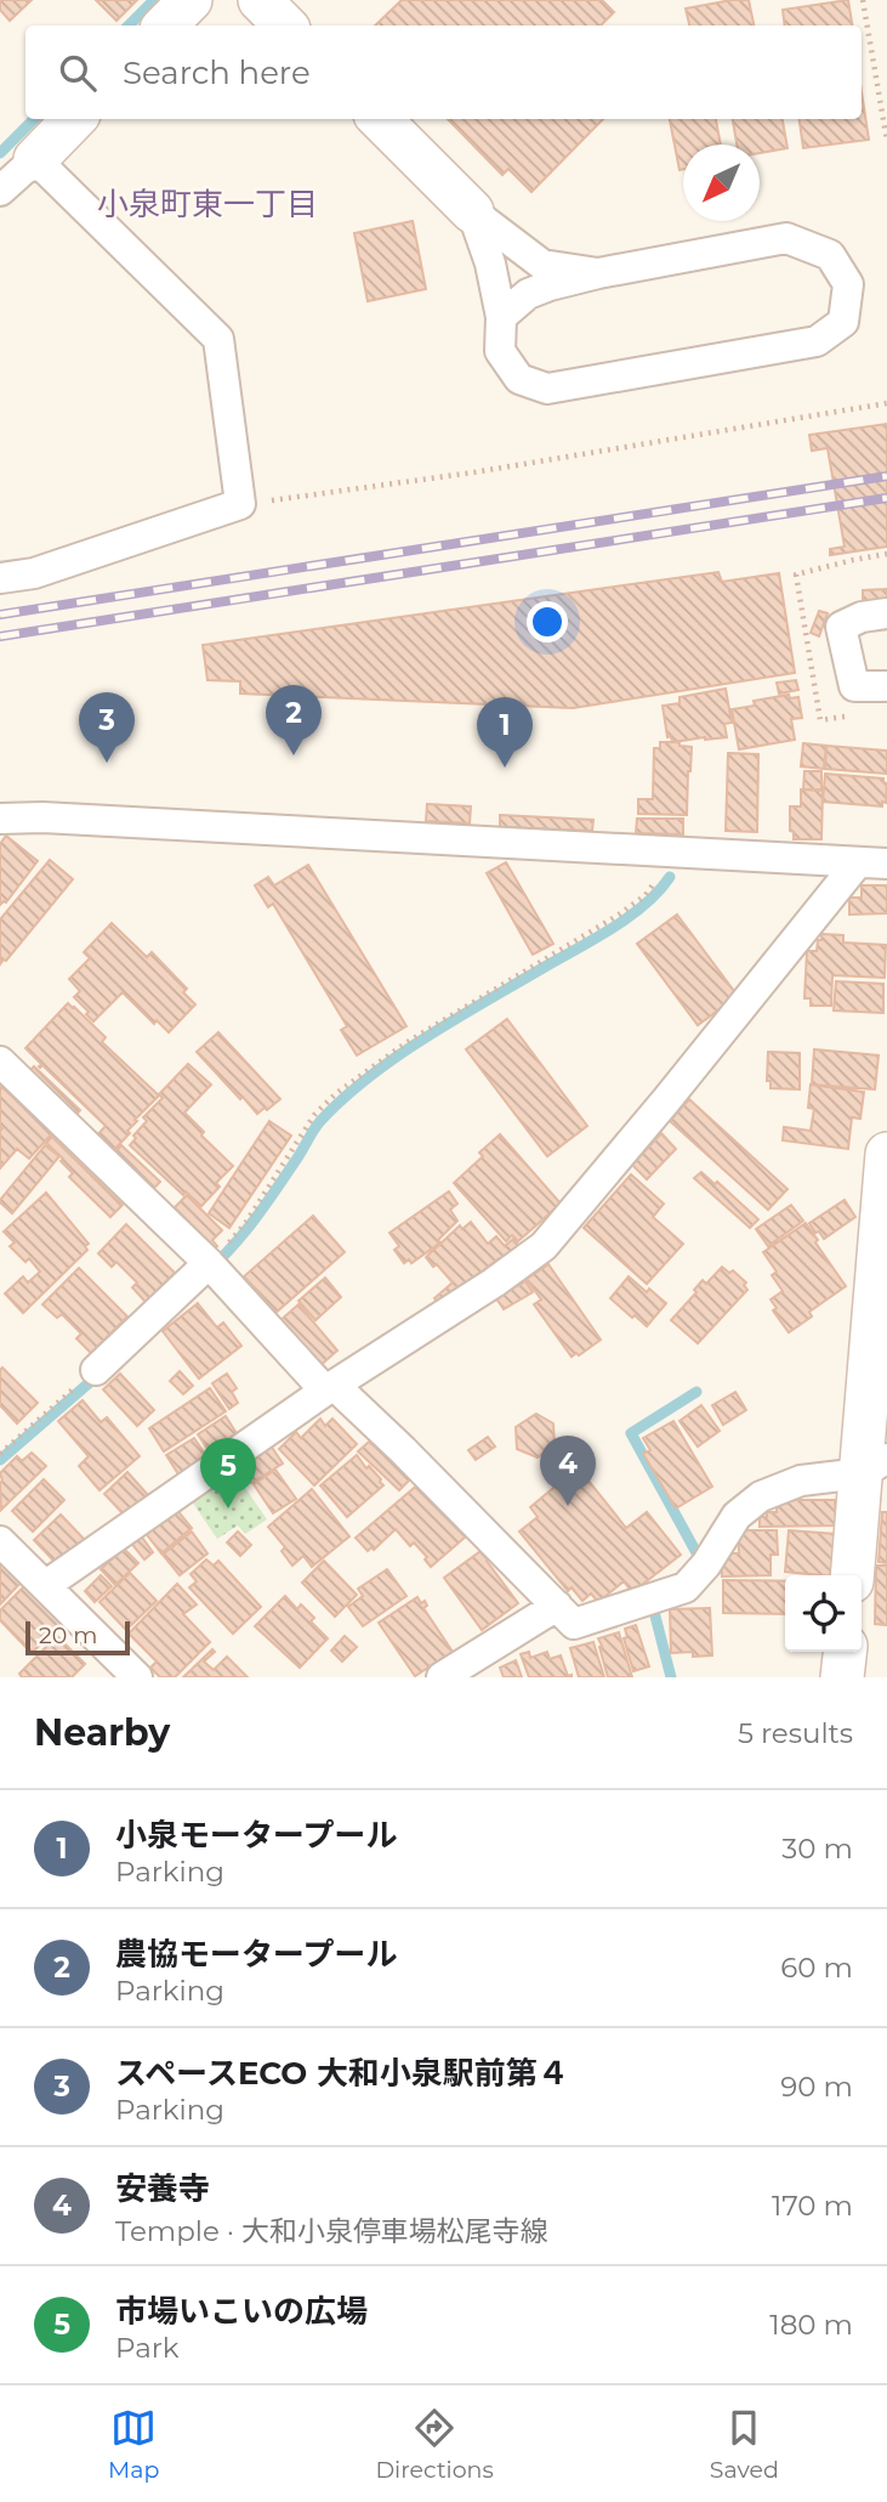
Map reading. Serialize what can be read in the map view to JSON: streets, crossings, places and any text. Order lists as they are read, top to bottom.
{
  "districts": ["小泉町東一丁目"],
  "scale_bar": "20 m",
  "north": "bottom left",
  "page": {
    "search": "Search here",
    "pins": [
      "2",
      "3",
      "1",
      "4",
      "5"
    ],
    "scale": "20 m",
    "heading": ["Nearby", "5 results"],
    "list": [
      {
        "mark": "1",
        "name": "小泉モータープール",
        "note": "Parking",
        "value": "30 m"
      },
      {
        "mark": "2",
        "name": "農協モータープール",
        "note": "Parking",
        "value": "60 m"
      },
      {
        "mark": "3",
        "name": "スペースECO 大和小泉駅前第４",
        "note": "Parking",
        "value": "90 m"
      },
      {
        "mark": "4",
        "name": "安養寺",
        "note": "Temple · 大和小泉停車場松尾寺線",
        "value": "170 m"
      },
      {
        "mark": "5",
        "name": "市場いこいの広場",
        "note": "Park",
        "value": "180 m"
      }
    ],
    "nav": ["Map", "Directions", "Saved"]
  }
}
